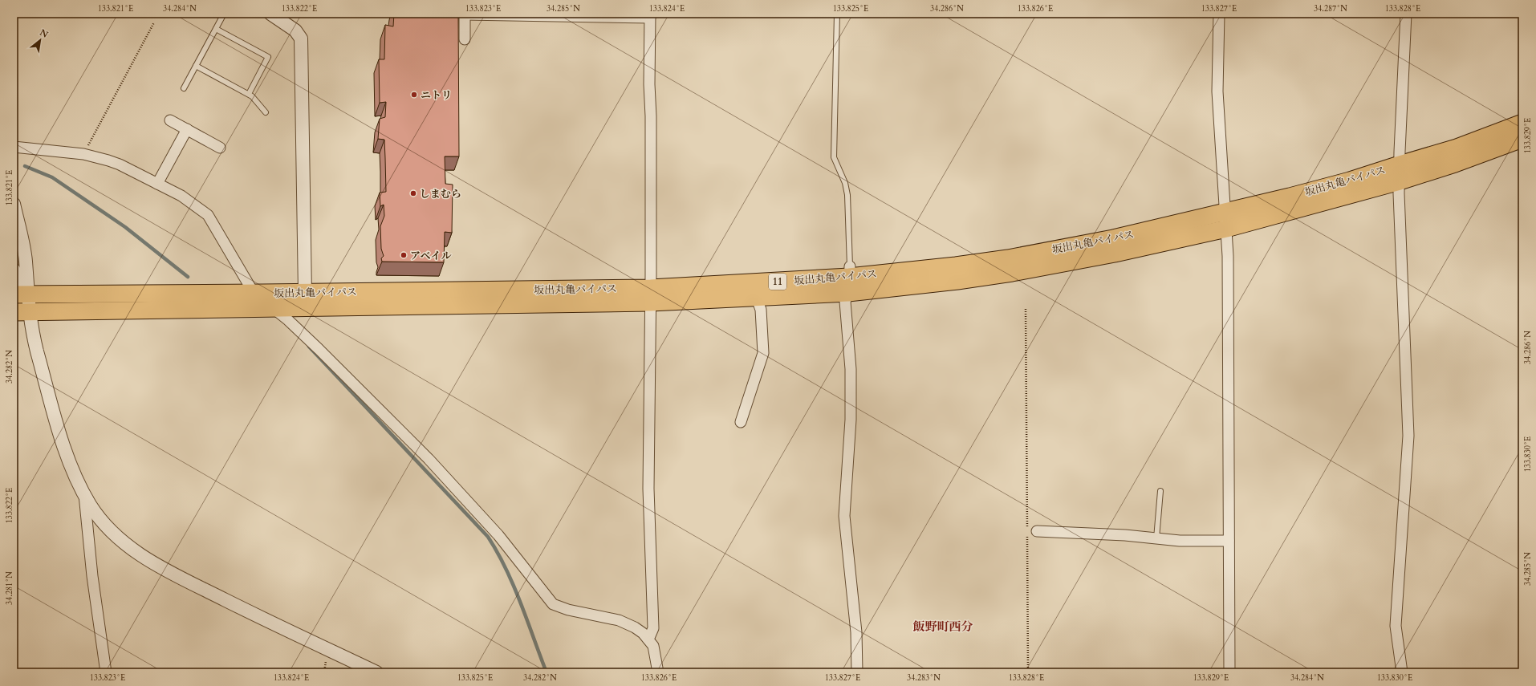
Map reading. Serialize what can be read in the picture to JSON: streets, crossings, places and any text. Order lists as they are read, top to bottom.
{
  "streets": {
    "highway": ["坂出丸亀バイパス", "11"]
  },
  "districts": ["飯野町西分"],
  "places": ["ニトリ", "しまむら", "アベイル"],
  "north": "top right",
  "coordinates": [
    "133.821°E",
    "34.284°N",
    "133.822°E",
    "133.823°E",
    "34.285°N",
    "133.824°E",
    "133.825°E",
    "34.286°N",
    "133.826°E",
    "133.827°E",
    "34.287°N",
    "133.828°E",
    "133.829°E",
    "34.282°N",
    "133.830°E",
    "34.281°N",
    "34.283°N"
  ]
}
